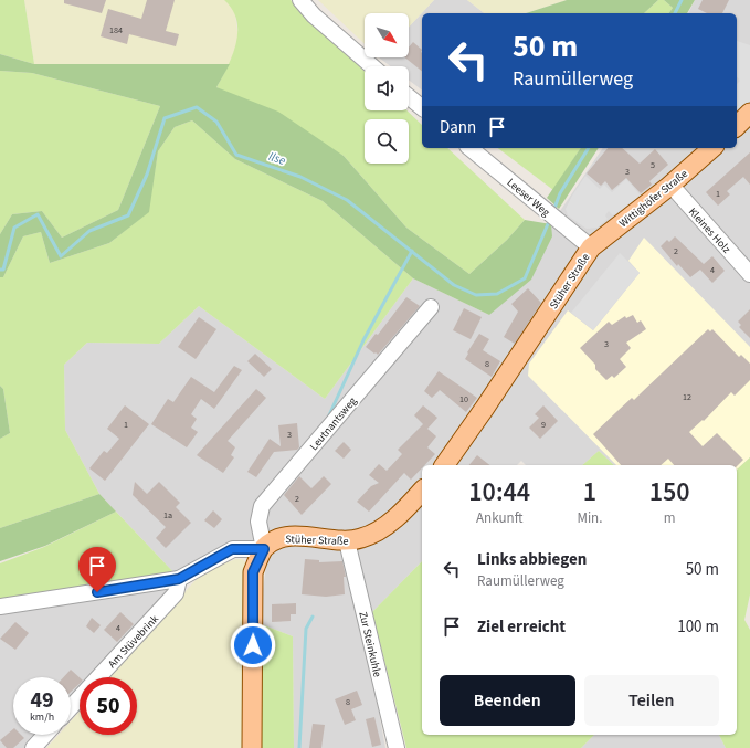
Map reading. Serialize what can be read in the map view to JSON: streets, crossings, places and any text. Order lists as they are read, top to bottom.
{
  "streets": {
    "main road": ["Wittighöfer Straße", "Stüher Straße"],
    "street": [
      "Leeser Weg",
      "Kleines Holz",
      "Leutnantsweg",
      "Am Stüvebrink",
      "Zur Steinkuhle"
    ]
  },
  "crossings": [
    ["Leeser Weg", "Wittighöfer Straße"],
    ["Leeser Weg", "Stüher Straße"],
    ["Wittighöfer Straße", "Kleines Holz"],
    ["Wittighöfer Straße", "Stüher Straße"],
    ["Stüher Straße", "Leutnantsweg"],
    ["Stüher Straße", "Zur Steinkuhle"]
  ],
  "water": ["Ilse"],
  "house_numbers": [
    "184",
    "5",
    "3",
    "1",
    "2",
    "4",
    "3",
    "8",
    "12",
    "10",
    "1",
    "9",
    "3",
    "2",
    "1a",
    "4",
    "8"
  ],
  "north": "bottom right",
  "page": {
    "turn": ["50 m", "Raumüllerweg"],
    "then": "Dann",
    "eta": [
      "10:44",
      "Ankunft",
      "1",
      "Min.",
      "150",
      "m"
    ],
    "list": [
      {
        "name": "Links abbiegen",
        "note": "Raumüllerweg",
        "value": "50 m"
      },
      {
        "name": "Ziel erreicht",
        "value": "100 m"
      }
    ],
    "buttons": ["Beenden", "Teilen"],
    "speed": "49 km/h",
    "limit": "50"
  }
}
